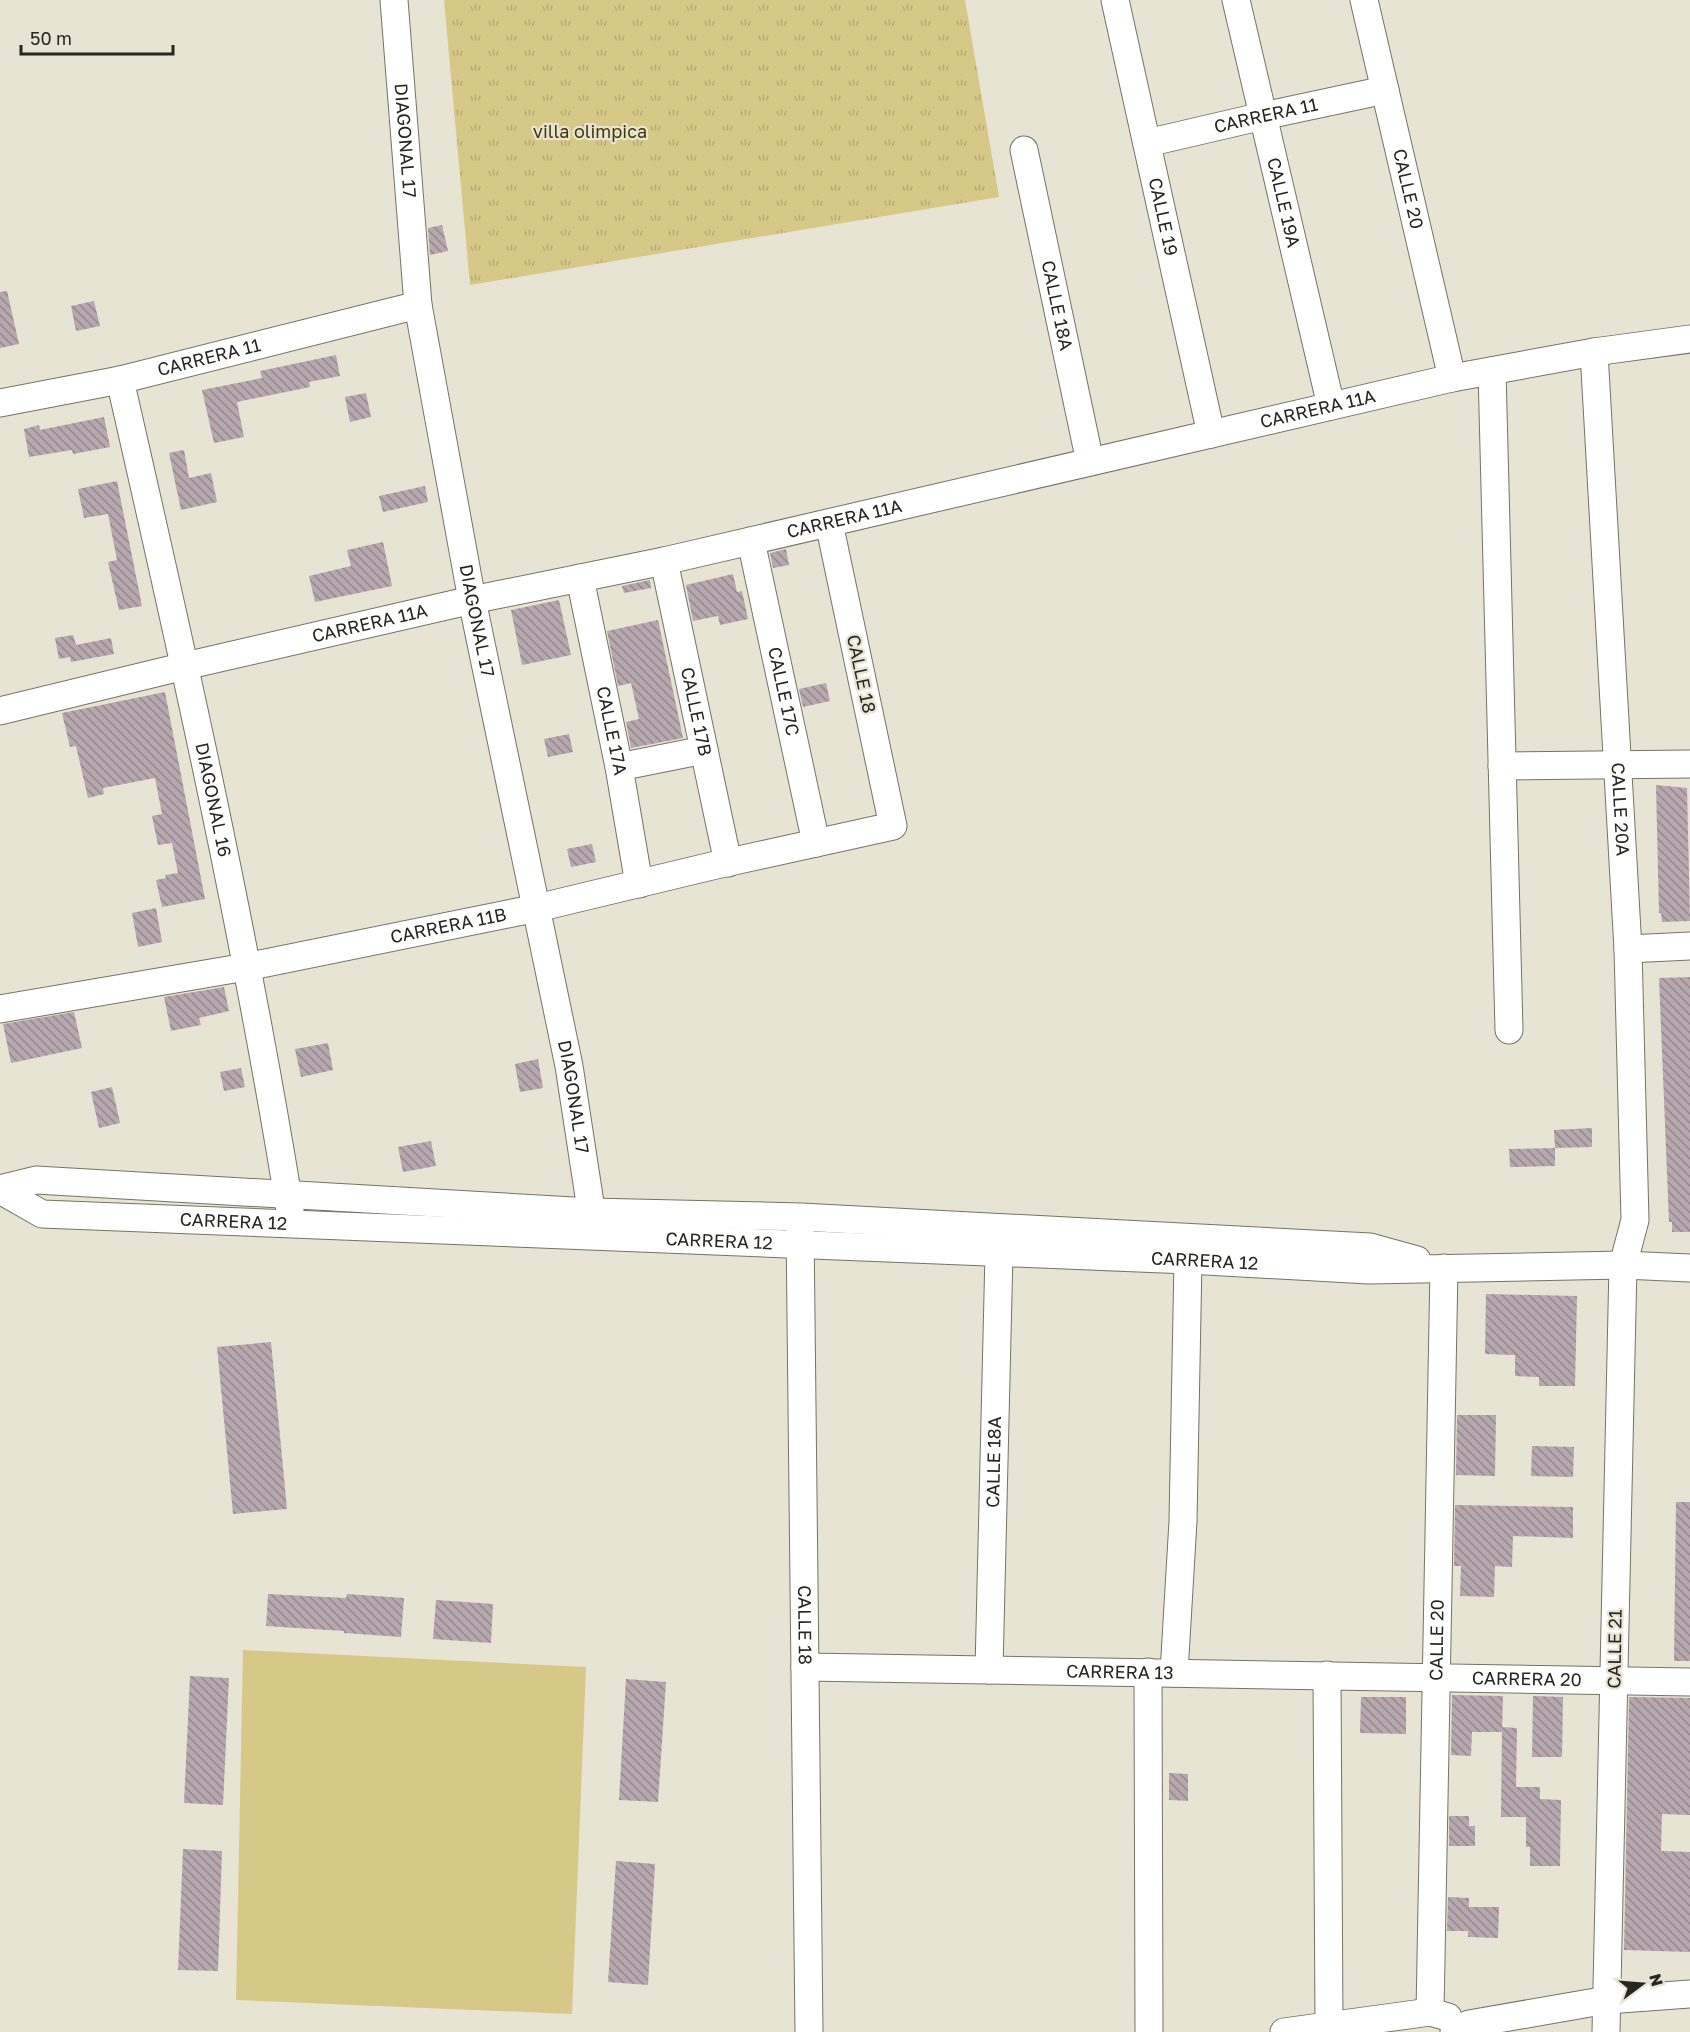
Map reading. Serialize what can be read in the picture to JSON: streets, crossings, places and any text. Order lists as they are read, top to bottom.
{
  "streets": {
    "street": [
      "CARRERA 11",
      "DIAGONAL 17",
      "CALLE 20",
      "CALLE 19A",
      "CALLE 19",
      "CALLE 18A",
      "CARRERA 11A",
      "CALLE 18",
      "CALLE 17C",
      "CALLE 17B",
      "CALLE 17A",
      "DIAGONAL 16",
      "CALLE 20A",
      "CARRERA 11B",
      "CARRERA 12",
      "CALLE 21",
      "CARRERA 13",
      "CARRERA 20"
    ]
  },
  "crossings": [
    ["CARRERA 11", "DIAGONAL 17"],
    ["CARRERA 11", "CALLE 20"],
    ["CARRERA 11", "CALLE 19A"],
    ["CARRERA 11", "CALLE 19"],
    ["CARRERA 11", "DIAGONAL 16"],
    ["DIAGONAL 17", "CARRERA 11A"],
    ["DIAGONAL 17", "CARRERA 11B"],
    ["DIAGONAL 17", "CARRERA 12"],
    ["CALLE 20", "CARRERA 11A"],
    ["CALLE 20", "CARRERA 12"],
    ["CALLE 20", "CARRERA 13"],
    ["CALLE 20", "CARRERA 20"],
    ["CALLE 19A", "CARRERA 11A"],
    ["CALLE 19", "CARRERA 11A"],
    ["CALLE 18A", "CARRERA 11A"],
    ["CALLE 18A", "CARRERA 12"],
    ["CALLE 18A", "CARRERA 13"],
    ["CARRERA 11A", "CALLE 18"],
    ["CARRERA 11A", "CALLE 17C"],
    ["CARRERA 11A", "CALLE 17B"],
    ["CARRERA 11A", "CALLE 17A"],
    ["CARRERA 11A", "DIAGONAL 16"],
    ["CARRERA 11A", "CALLE 20A"],
    ["CALLE 18", "CARRERA 11B"],
    ["CALLE 18", "CARRERA 12"],
    ["CALLE 18", "CARRERA 13"],
    ["CALLE 17C", "CARRERA 11B"],
    ["CALLE 17B", "CARRERA 11B"],
    ["CALLE 17A", "CARRERA 11B"],
    ["DIAGONAL 16", "CARRERA 11B"],
    ["DIAGONAL 16", "CARRERA 12"],
    ["CALLE 20A", "CARRERA 12"],
    ["CALLE 20A", "CALLE 21"],
    ["CARRERA 12", "CALLE 21"],
    ["CALLE 21", "CARRERA 20"],
    ["CARRERA 13", "CARRERA 20"]
  ],
  "parks": ["villa olimpica"],
  "scale_bar": "50 m",
  "north": "right"
}
